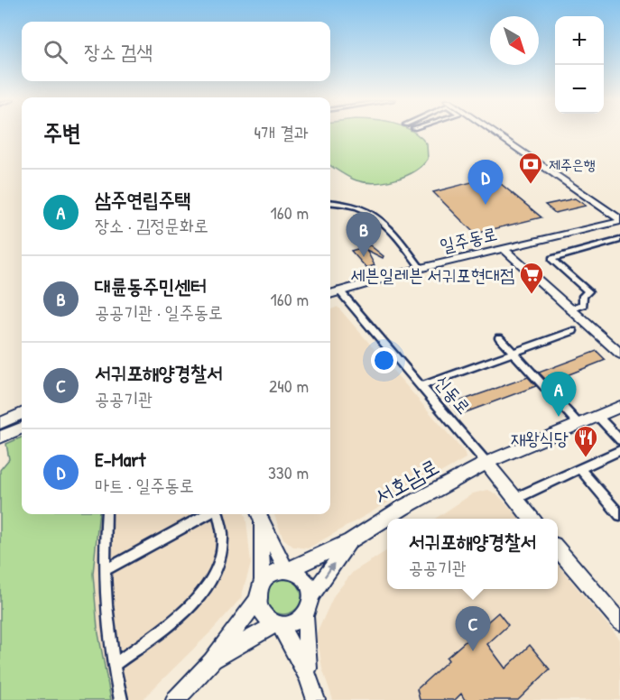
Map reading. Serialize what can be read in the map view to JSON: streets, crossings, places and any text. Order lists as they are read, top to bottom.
{
  "streets": {
    "main road": ["일주동로", "신동로", "서호남로"]
  },
  "crossings": [
    ["일주동로", "신동로"],
    ["신동로", "서호남로"]
  ],
  "places": {
    "bank": ["제주은행"],
    "supermarket": ["세븐일레븐 서귀포현대점"],
    "restaurant": ["재왕식당"]
  },
  "north": "bottom right",
  "page": {
    "map_buttons": ["+", "−"],
    "search": "장소 검색",
    "heading": ["주변", "4개 결과"],
    "pins": [
      "D",
      "B",
      "A",
      "C"
    ],
    "list": [
      {
        "mark": "A",
        "name": "삼주연립주택",
        "note": "장소 · 김정문화로",
        "value": "160 m"
      },
      {
        "mark": "B",
        "name": "대륜동주민센터",
        "note": "공공기관 · 일주동로",
        "value": "160 m"
      },
      {
        "mark": "C",
        "name": "서귀포해양경찰서",
        "note": "공공기관",
        "value": "240 m"
      },
      {
        "mark": "D",
        "name": "E-Mart",
        "note": "마트 · 일주동로",
        "value": "330 m"
      }
    ],
    "popup": ["서귀포해양경찰서", "공공기관"]
  }
}
